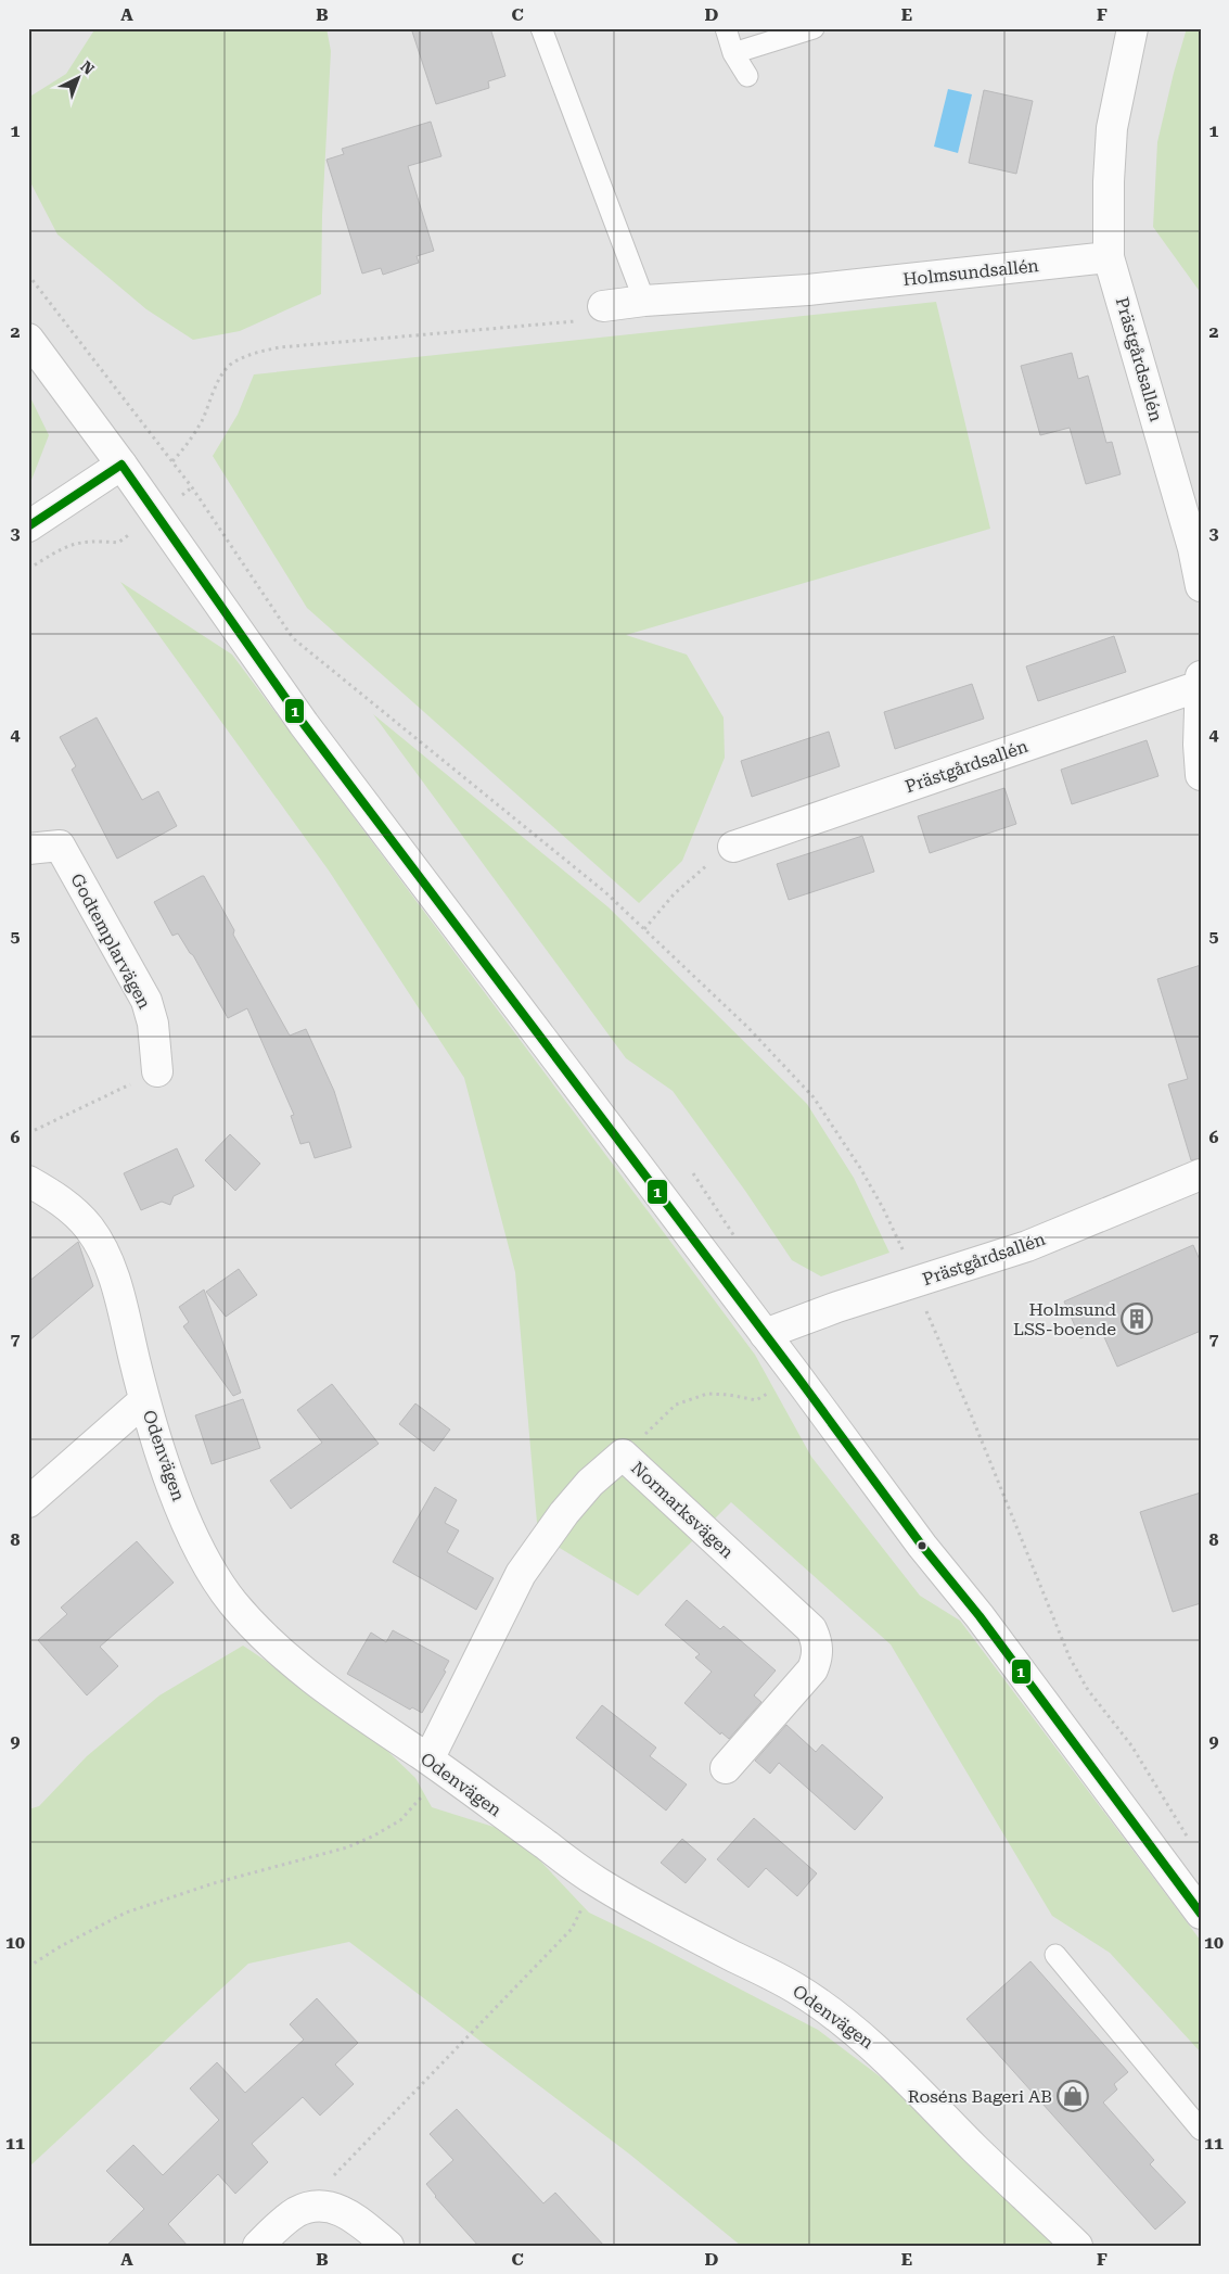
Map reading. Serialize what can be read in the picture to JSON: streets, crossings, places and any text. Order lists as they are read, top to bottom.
{
  "streets": {
    "street": [
      "Holmsundsallén",
      "Prästgårdsallén",
      "Godtemplarvägen",
      "Odenvägen",
      "Normarksvägen"
    ]
  },
  "crossings": [
    ["Holmsundsallén", "Prästgårdsallén"],
    ["Odenvägen", "Normarksvägen"]
  ],
  "places": {
    "building": ["Holmsund LSS-boende"],
    "shop": ["Roséns Bageri AB"]
  },
  "lines": ["transit line 1"],
  "north": "top right",
  "grid": {
    "columns": [
      "A",
      "B",
      "C",
      "D",
      "E",
      "F"
    ],
    "rows": [
      "1",
      "2",
      "3",
      "4",
      "5",
      "6",
      "7",
      "8",
      "9",
      "10",
      "11"
    ]
  }
}
